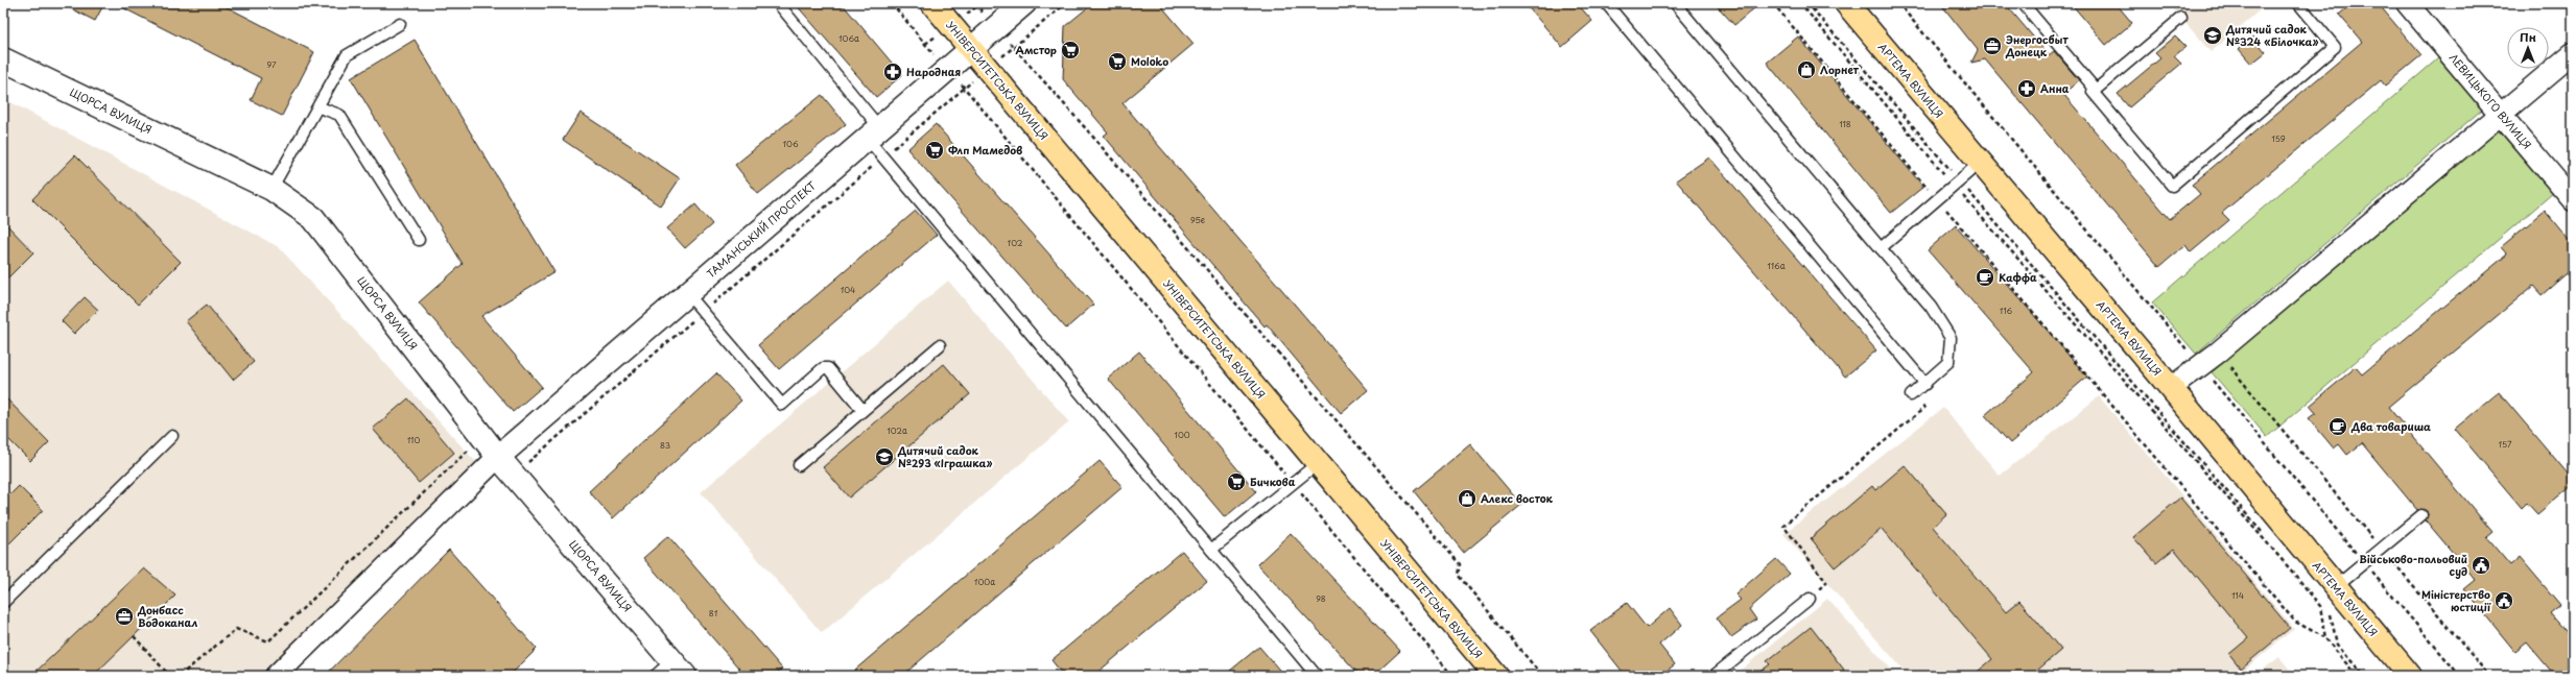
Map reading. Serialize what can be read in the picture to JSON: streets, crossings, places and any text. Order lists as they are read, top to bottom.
{
  "streets": {
    "main road": ["УНІВЕРСИТЕТСЬКА ВУЛИЦЯ", "АРТЕМА ВУЛИЦЯ"],
    "street": ["ЛЕВИЦЬКОГО ВУЛИЦЯ", "ЩОРСА ВУЛИЦЯ", "ТАМАНСЬКИЙ ПРОСПЕКТ"]
  },
  "crossings": [
    ["УНІВЕРСИТЕТСЬКА ВУЛИЦЯ", "ТАМАНСЬКИЙ ПРОСПЕКТ"],
    ["ЩОРСА ВУЛИЦЯ", "ТАМАНСЬКИЙ ПРОСПЕКТ"]
  ],
  "places": {
    "school or university": ["Дитячий садок №324 «Білочка»", "Дитячий садок №293 «Іграшка»"],
    "office": ["Энергосбыт Донецк", "Донбасс Водоканал"],
    "supermarket": [
      "Амстор",
      "Moloko",
      "Флп Мамедов",
      "Бичкова"
    ],
    "shop": ["Лорнет", "Алекс восток"],
    "pharmacy": ["Народная", "Анна"],
    "cafe": ["Каффа", "Два товариша"],
    "public building": ["Військово-польовий суд", "Міністерство юстиції"]
  },
  "house_numbers": [
    "106а",
    "97",
    "118",
    "159",
    "106",
    "95е",
    "102",
    "116а",
    "104",
    "116",
    "102а",
    "100",
    "110",
    "157",
    "83",
    "100а",
    "114",
    "98",
    "81"
  ],
  "north": "top"
}
